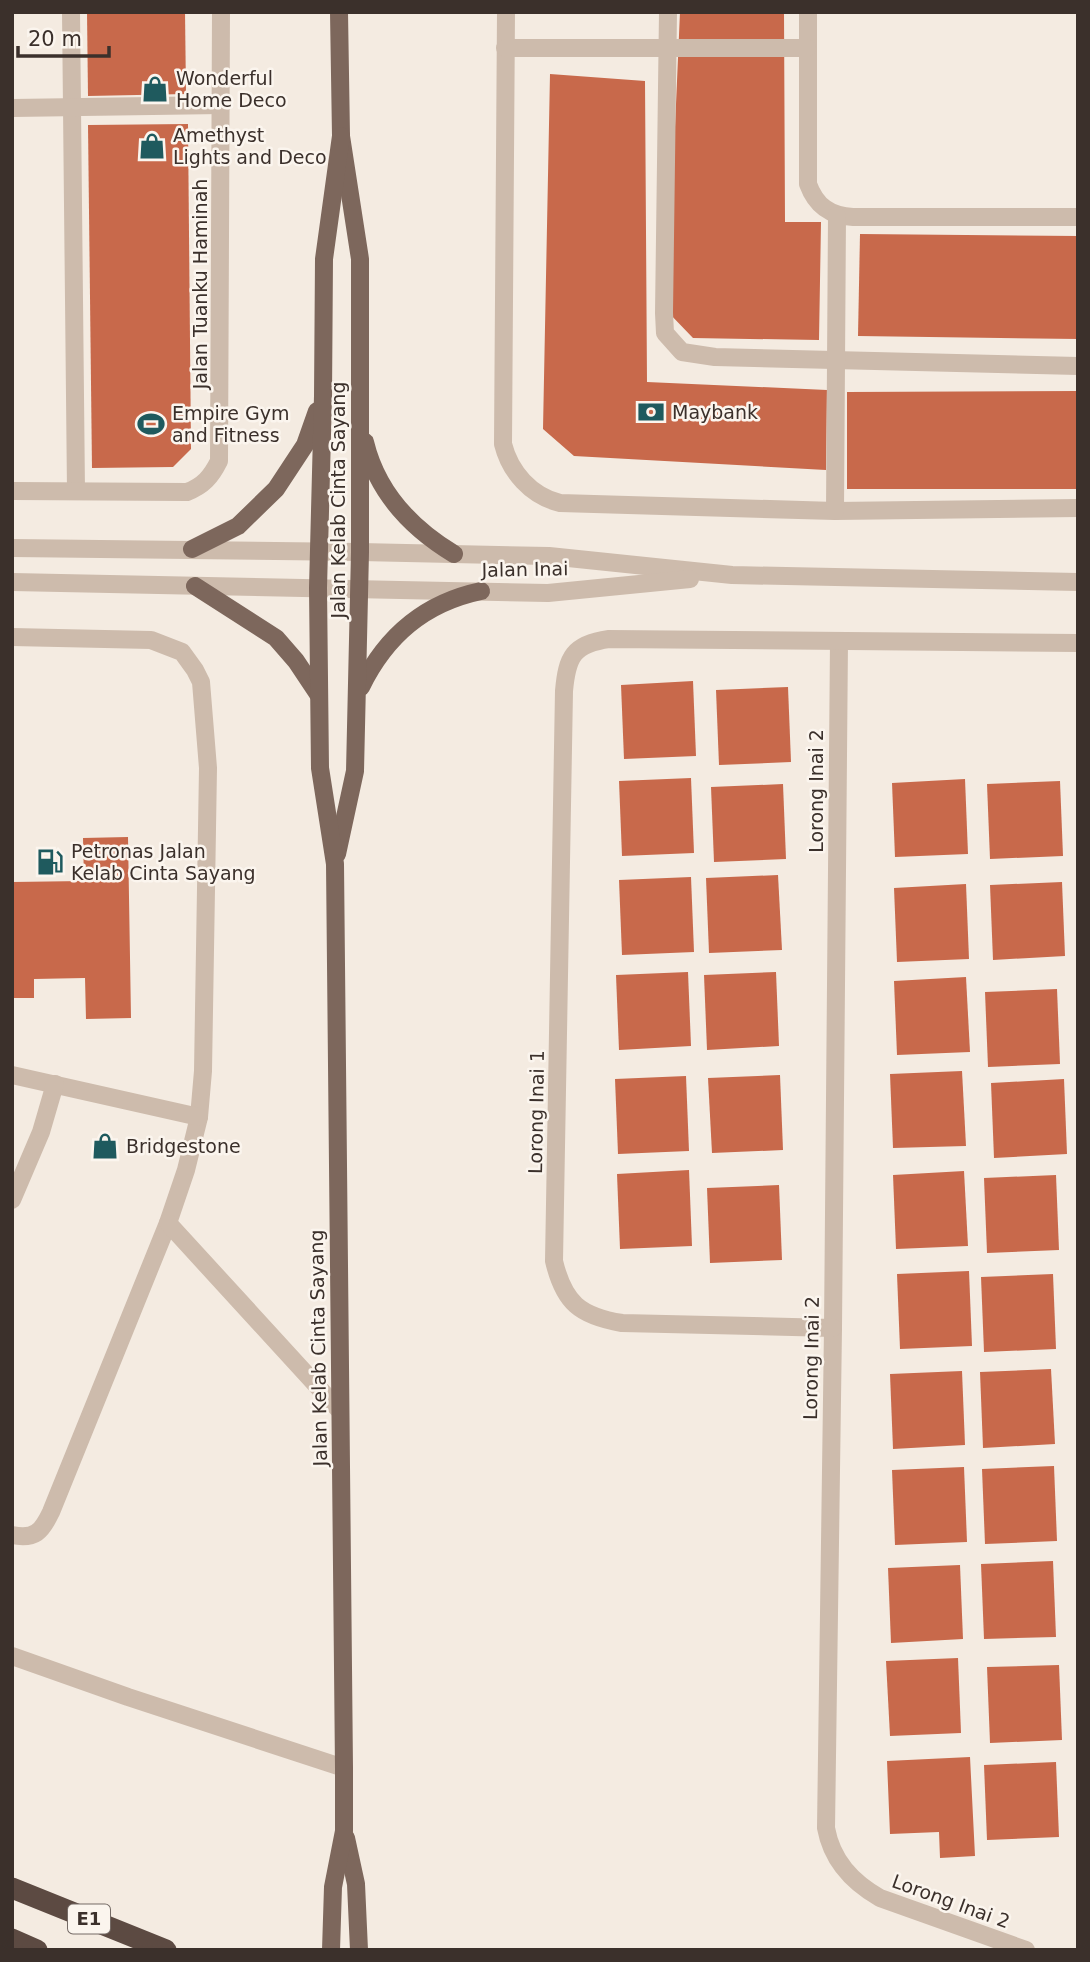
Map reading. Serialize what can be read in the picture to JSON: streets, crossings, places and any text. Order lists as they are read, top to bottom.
{
  "streets": {
    "highway": ["E1"],
    "main road": ["Jalan Kelab Cinta Sayang"],
    "street": [
      "Jalan Tuanku Haminah",
      "Jalan Inai",
      "Lorong Inai 2",
      "Lorong Inai 1"
    ]
  },
  "crossings": [
    ["Jalan Kelab Cinta Sayang", "Jalan Inai"],
    ["Lorong Inai 2", "Lorong Inai 1"]
  ],
  "places": {
    "shop": ["Wonderful Home Deco", "Amethyst Lights and Deco", "Bridgestone"],
    "bank": ["Maybank"],
    "sports": ["Empire Gym and Fitness"],
    "fuel station": ["Petronas Jalan Kelab Cinta Sayang"]
  },
  "scale_bar": "20 m"
}
